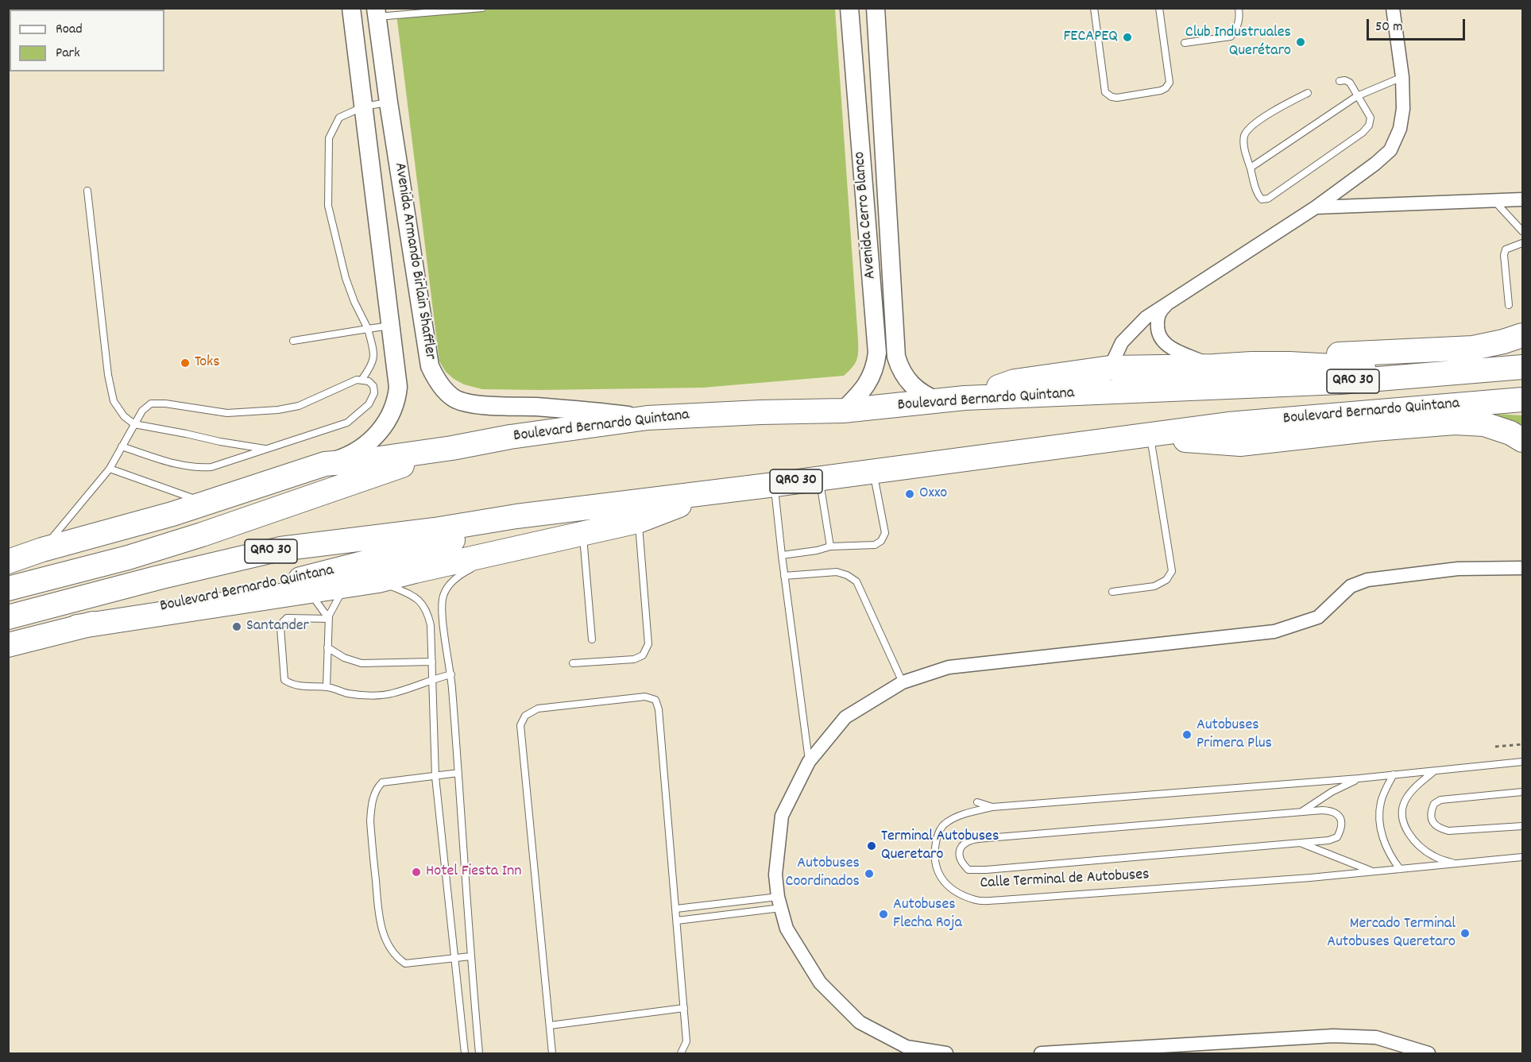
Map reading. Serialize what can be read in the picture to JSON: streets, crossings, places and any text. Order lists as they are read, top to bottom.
{
  "streets": {
    "highway": ["QRO 30", "Boulevard Bernardo Quintana"],
    "street": ["Avenida Cerro Blanco", "Avenida Armando Birlain Shaffler"],
    "lane": ["Calle Terminal de Autobuses"]
  },
  "crossings": [
    ["Avenida Cerro Blanco", "Boulevard Bernardo Quintana"],
    ["Avenida Armando Birlain Shaffler", "Boulevard Bernardo Quintana"]
  ],
  "places": [
    "FECAPEQ",
    "Club Industruales Querétaro",
    "Toks",
    "Oxxo",
    "Santander",
    "Autobuses Primera Plus",
    "Terminal Autobuses Queretaro",
    "Hotel Fiesta Inn",
    "Autobuses Coordinados",
    "Autobuses Flecha Roja",
    "Mercado Terminal Autobuses Queretaro"
  ],
  "legend": ["Road", "Park"],
  "scale_bar": "50 m"
}
